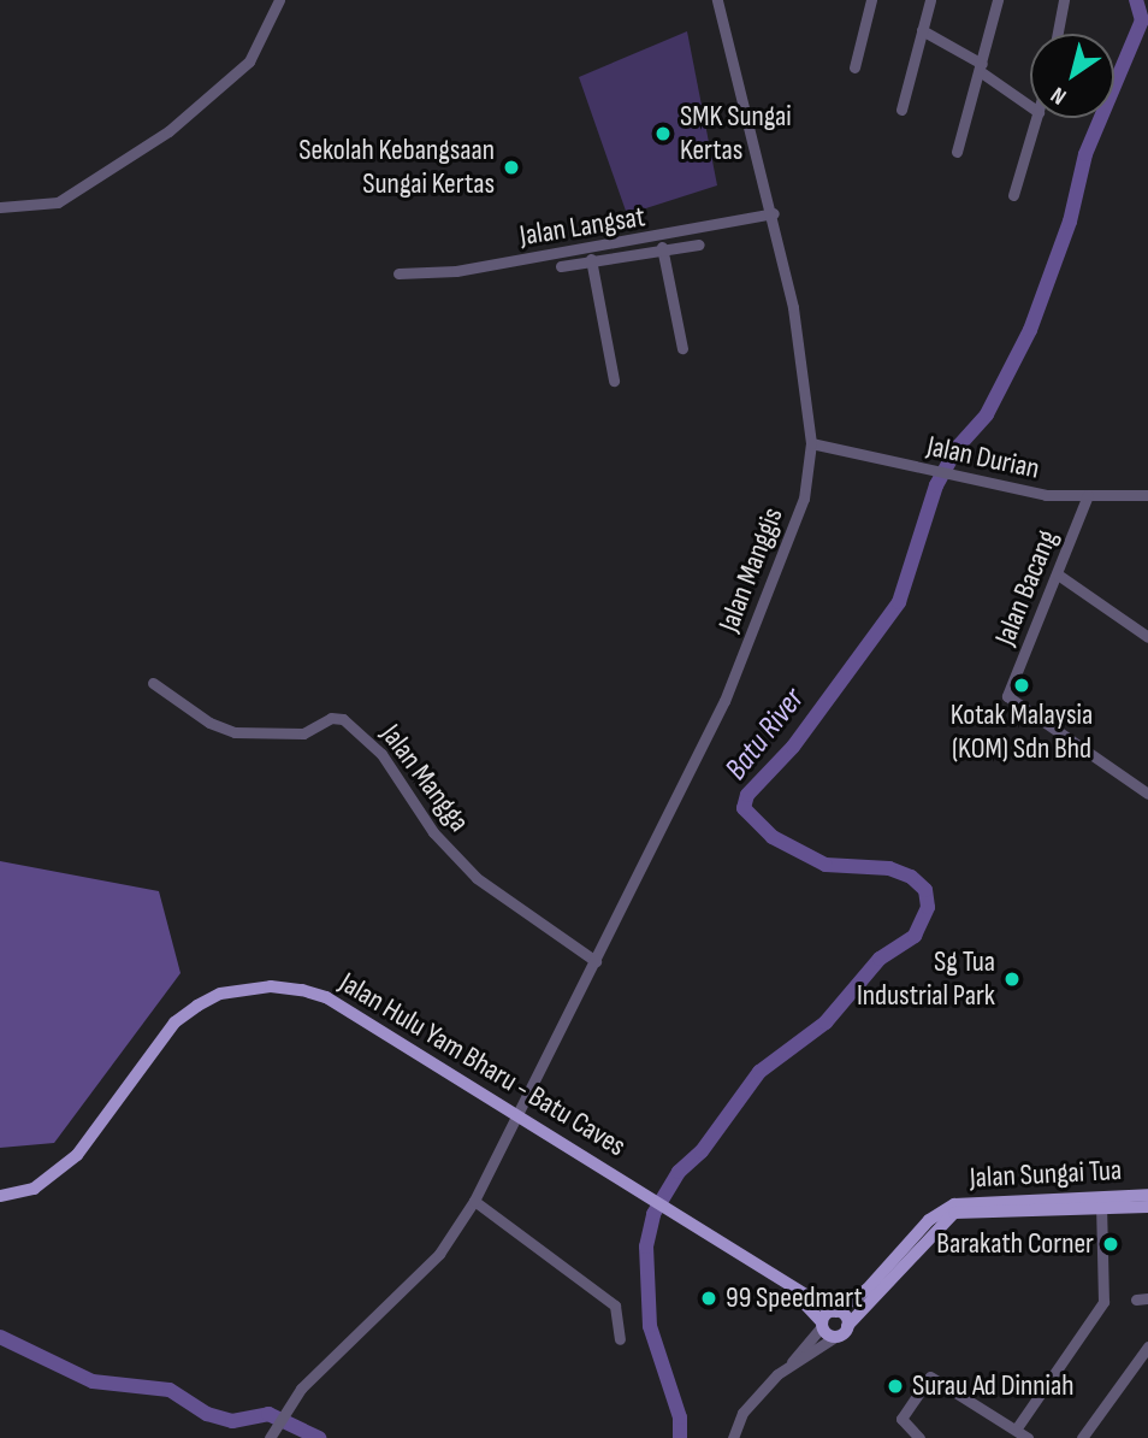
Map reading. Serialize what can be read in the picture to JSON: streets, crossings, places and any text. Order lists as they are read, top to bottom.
{
  "streets": {
    "main road": ["Jalan Hulu Yam Bharu - Batu Caves", "Jalan Sungai Tua"],
    "street": [
      "Jalan Langsat",
      "Jalan Durian",
      "Jalan Manggis",
      "Jalan Bacang",
      "Jalan Mangga"
    ]
  },
  "crossings": [
    ["Jalan Langsat", "Jalan Manggis"],
    ["Jalan Durian", "Jalan Manggis"],
    ["Jalan Durian", "Jalan Bacang"],
    ["Jalan Manggis", "Jalan Mangga"],
    ["Jalan Manggis", "Jalan Hulu Yam Bharu - Batu Caves"],
    ["Jalan Hulu Yam Bharu - Batu Caves", "Jalan Sungai Tua"]
  ],
  "water": ["Batu River"],
  "places": [
    "SMK Sungai Kertas",
    "Sekolah Kebangsaan Sungai Kertas",
    "Kotak Malaysia (KOM) Sdn Bhd",
    "Sg Tua Industrial Park",
    "Barakath Corner",
    "99 Speedmart",
    "Surau Ad Dinniah"
  ],
  "north": "bottom left"
}
